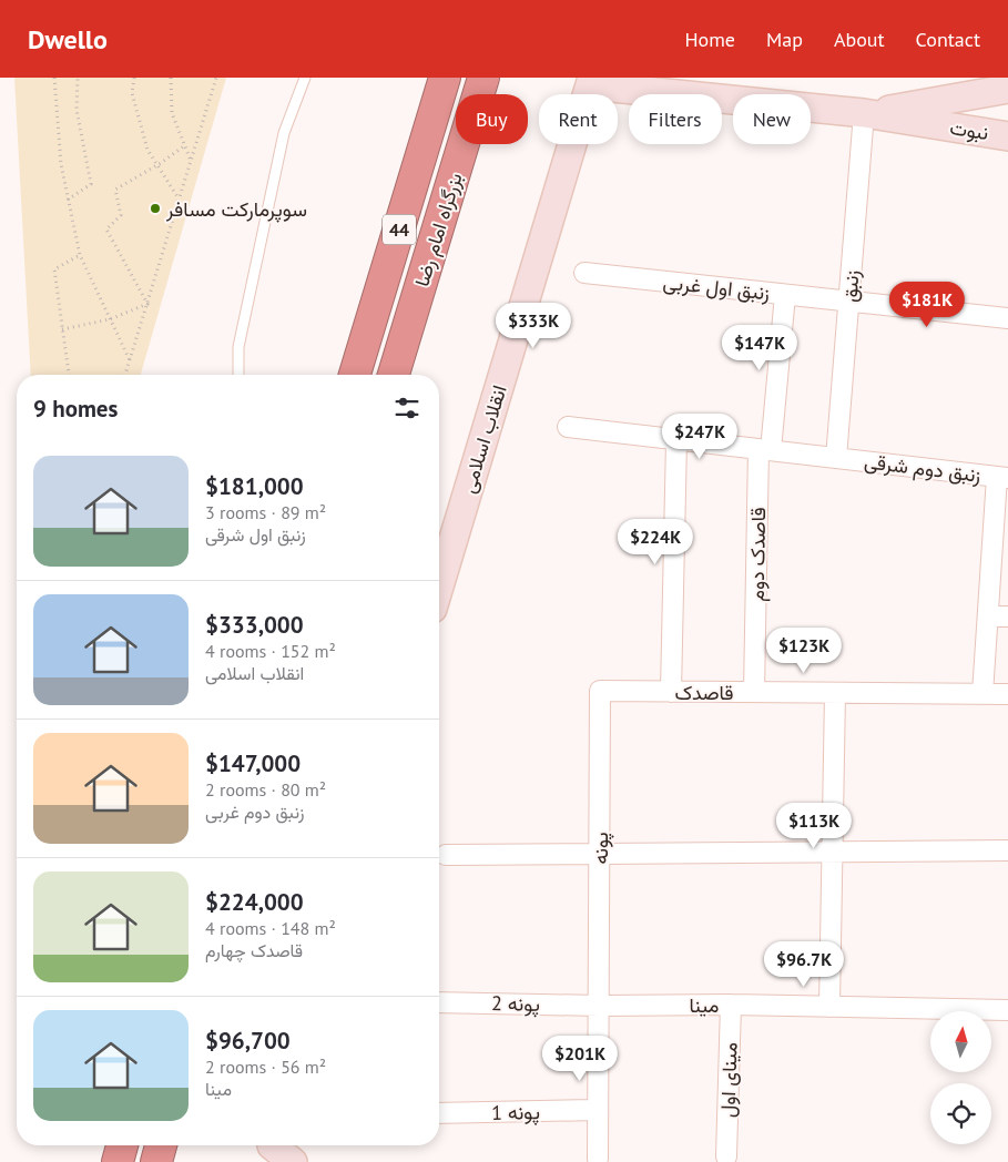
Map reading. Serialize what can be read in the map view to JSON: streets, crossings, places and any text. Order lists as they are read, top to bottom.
{
  "streets": {
    "highway": ["44", "بزرگراه امام رضا"],
    "street": [
      "نبوت",
      "زنبق",
      "زنبق اول غربی",
      "انقلاب اسلامی",
      "زنبق دوم شرقی",
      "قاصدک دوم",
      "قاصدک",
      "پونه",
      "پونه 2",
      "مینا",
      "مینای اول",
      "پونه 1"
    ]
  },
  "crossings": [
    ["نبوت", "زنبق"],
    ["نبوت", "انقلاب اسلامی"],
    ["زنبق", "زنبق اول غربی"],
    ["زنبق", "زنبق دوم شرقی"],
    ["زنبق اول غربی", "قاصدک دوم"],
    ["زنبق دوم شرقی", "قاصدک دوم"],
    ["قاصدک دوم", "قاصدک"],
    ["قاصدک", "پونه"],
    ["پونه", "پونه 2"],
    ["پونه", "مینا"],
    ["پونه", "پونه 1"],
    ["پونه 2", "مینا"],
    ["مینا", "مینای اول"]
  ],
  "places": ["سوپرمارکت مسافر"],
  "north": "top",
  "page": {
    "header": "Dwello",
    "nav": [
      "Home",
      "Map",
      "About",
      "Contact"
    ],
    "chip": [
      "Buy",
      "Rent",
      "Filters",
      "New"
    ],
    "price": [
      "$181K",
      "$333K",
      "$147K",
      "$247K",
      "$224K",
      "$123K",
      "$113K",
      "$96.7K",
      "$201K"
    ],
    "heading": "9 homes",
    "list": [
      {
        "name": "$181,000",
        "note": "3 rooms · 89 m² · زنبق اول شرقی"
      },
      {
        "name": "$333,000",
        "note": "4 rooms · 152 m² · انقلاب اسلامی"
      },
      {
        "name": "$147,000",
        "note": "2 rooms · 80 m² · زنبق دوم غربی"
      },
      {
        "name": "$224,000",
        "note": "4 rooms · 148 m² · قاصدک چهارم"
      },
      {
        "name": "$96,700",
        "note": "2 rooms · 56 m² · مینا"
      }
    ]
  }
}
